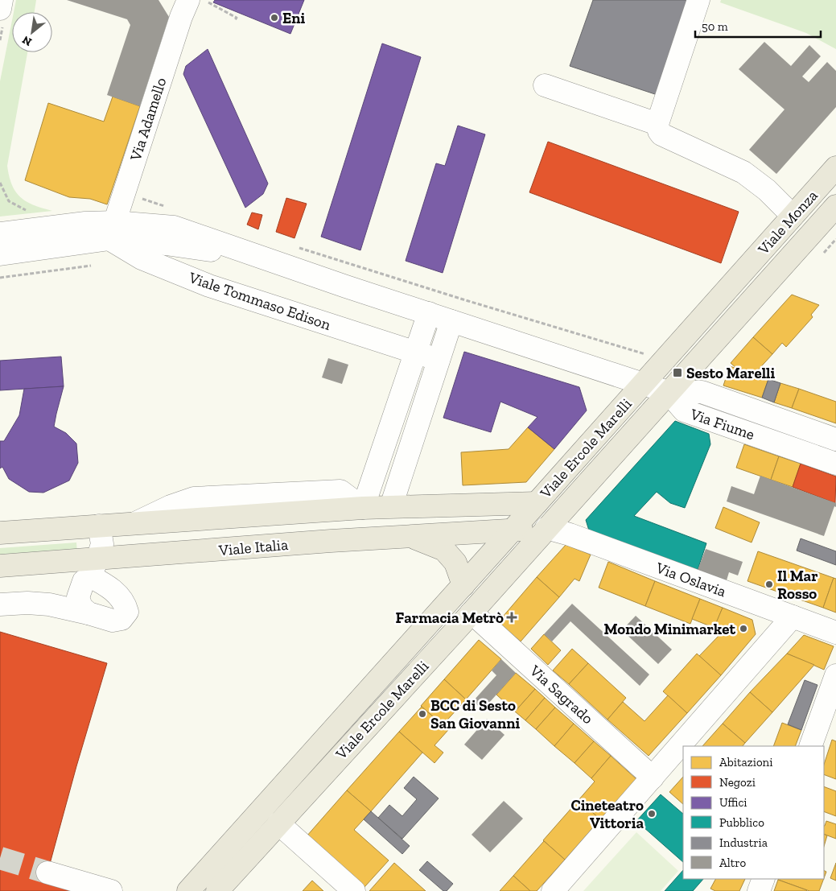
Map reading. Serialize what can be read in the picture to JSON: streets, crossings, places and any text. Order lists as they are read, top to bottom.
{
  "streets": {
    "main road": ["Viale Monza", "Viale Ercole Marelli", "Viale Italia"],
    "street": [
      "Via Adamello",
      "Viale Tommaso Edison",
      "Via Fiume",
      "Via Oslavia",
      "Via Sagrado"
    ]
  },
  "crossings": [
    ["Via Adamello", "Viale Tommaso Edison"],
    ["Viale Monza", "Viale Ercole Marelli"],
    ["Viale Tommaso Edison", "Viale Ercole Marelli"],
    ["Via Fiume", "Viale Ercole Marelli"],
    ["Viale Ercole Marelli", "Viale Italia"],
    ["Viale Ercole Marelli", "Via Oslavia"],
    ["Viale Ercole Marelli", "Via Sagrado"]
  ],
  "places": {
    "other": [
      "Eni",
      "Il Mar Rosso",
      "Mondo Minimarket",
      "BCC di Sesto San Giovanni",
      "Cineteatro Vittoria"
    ],
    "transit": ["Sesto Marelli"],
    "health": ["Farmacia Metrò"]
  },
  "legend": [
    "Abitazioni",
    "Negozi",
    "Uffici",
    "Pubblico",
    "Industria",
    "Altro"
  ],
  "scale_bar": "50 m",
  "north": "bottom left"
}
